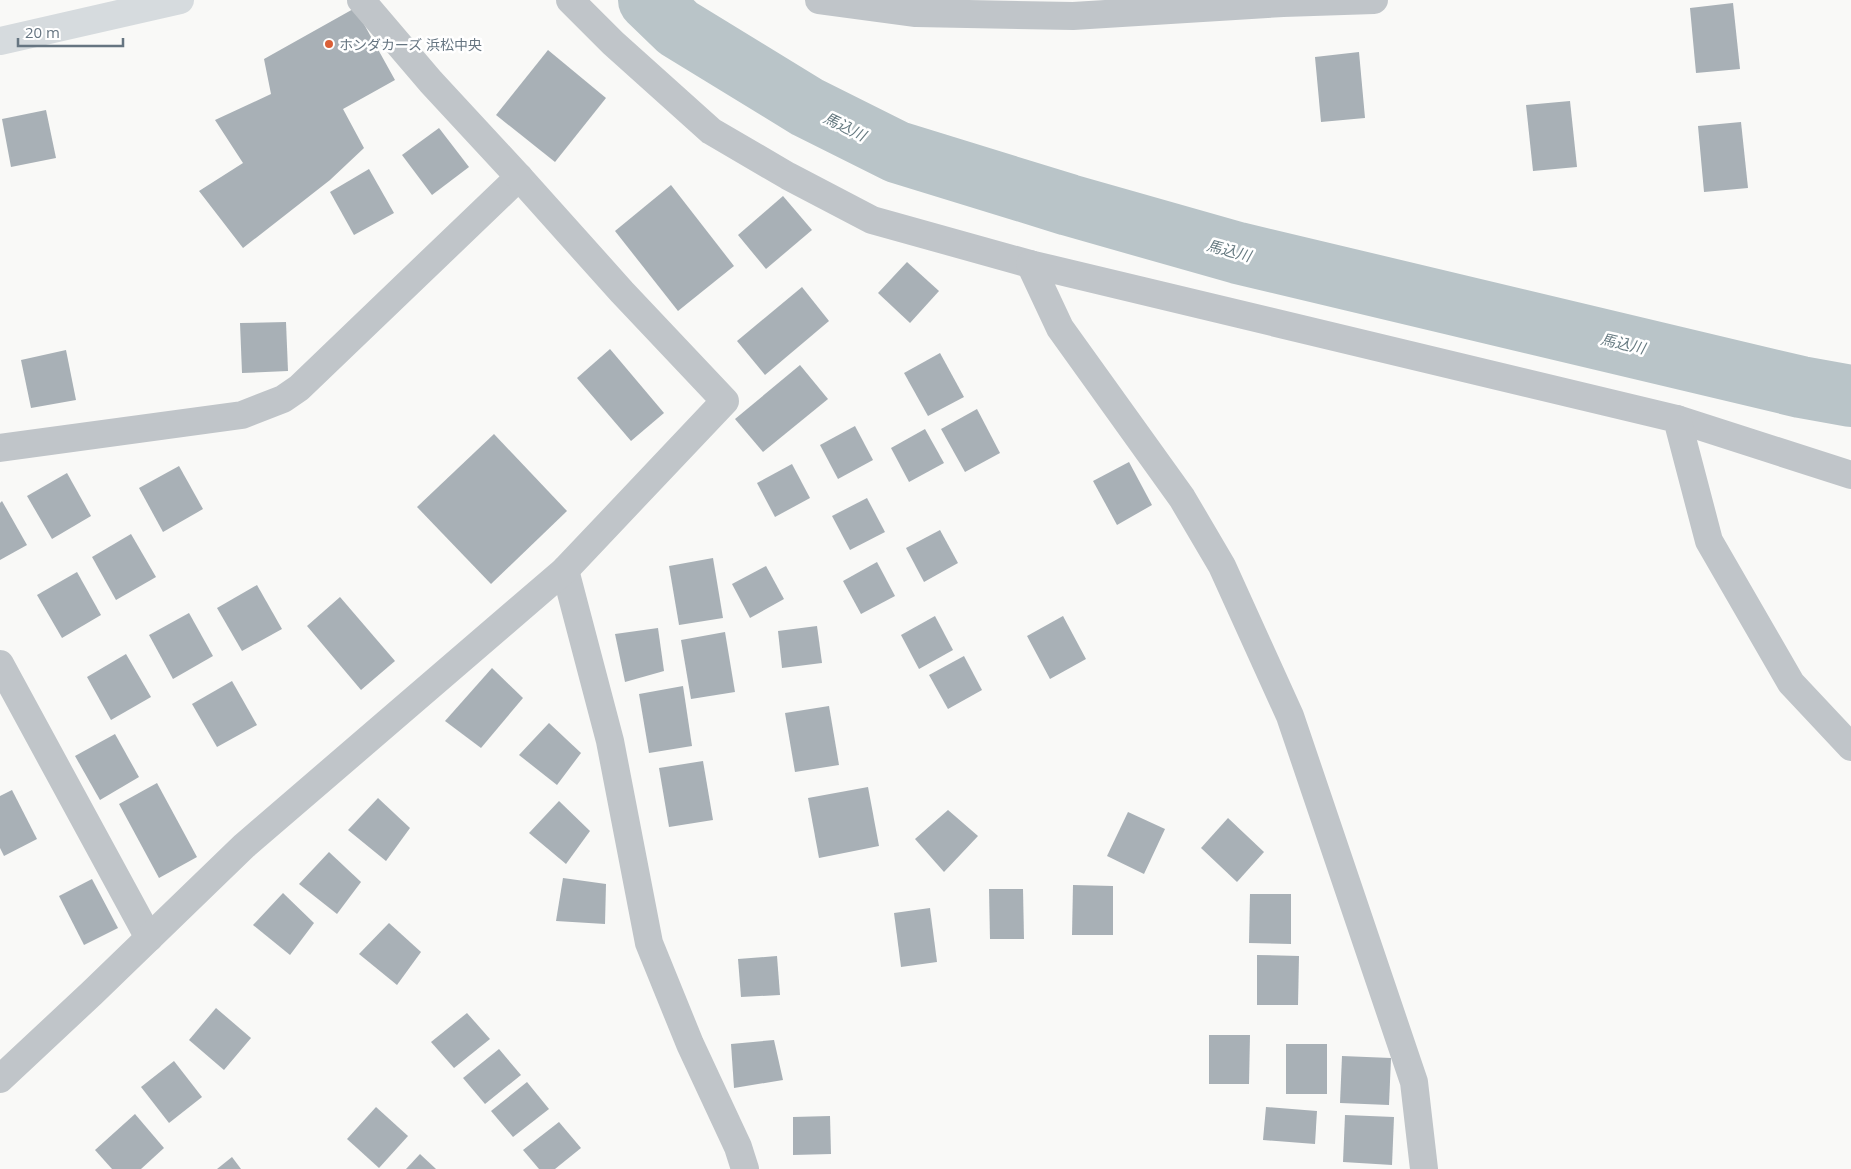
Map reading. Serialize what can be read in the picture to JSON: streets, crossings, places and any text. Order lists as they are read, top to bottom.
{
  "water": ["馬込川"],
  "places": ["ホンダカーズ 浜松中央"],
  "scale_bar": "20 m"
}
